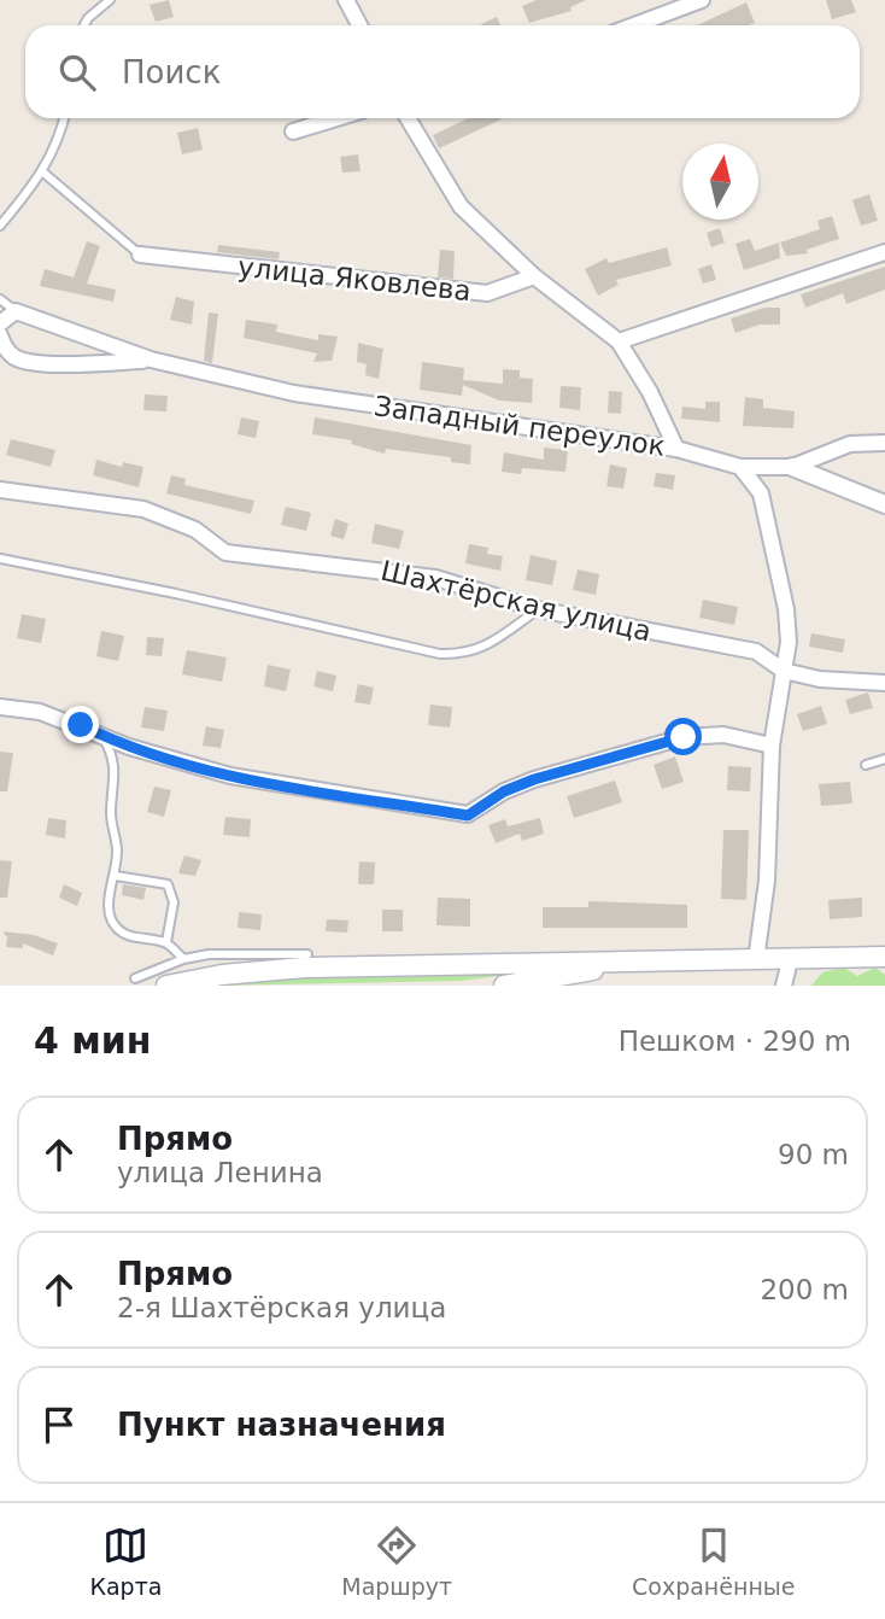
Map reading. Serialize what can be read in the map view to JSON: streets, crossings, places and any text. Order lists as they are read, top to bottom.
{
  "streets": {
    "street": ["улица Яковлева", "Западный переулок", "Шахтёрская улица"]
  },
  "north": "top",
  "page": {
    "search": "Поиск",
    "heading": ["4 мин", "Пешком · 290 m"],
    "list": [
      ["Прямо", "улица Ленина", "90 m"],
      ["Прямо", "2-я Шахтёрская улица", "200 m"],
      "Пункт назначения"
    ],
    "nav": ["Карта", "Маршрут", "Сохранённые"]
  }
}
